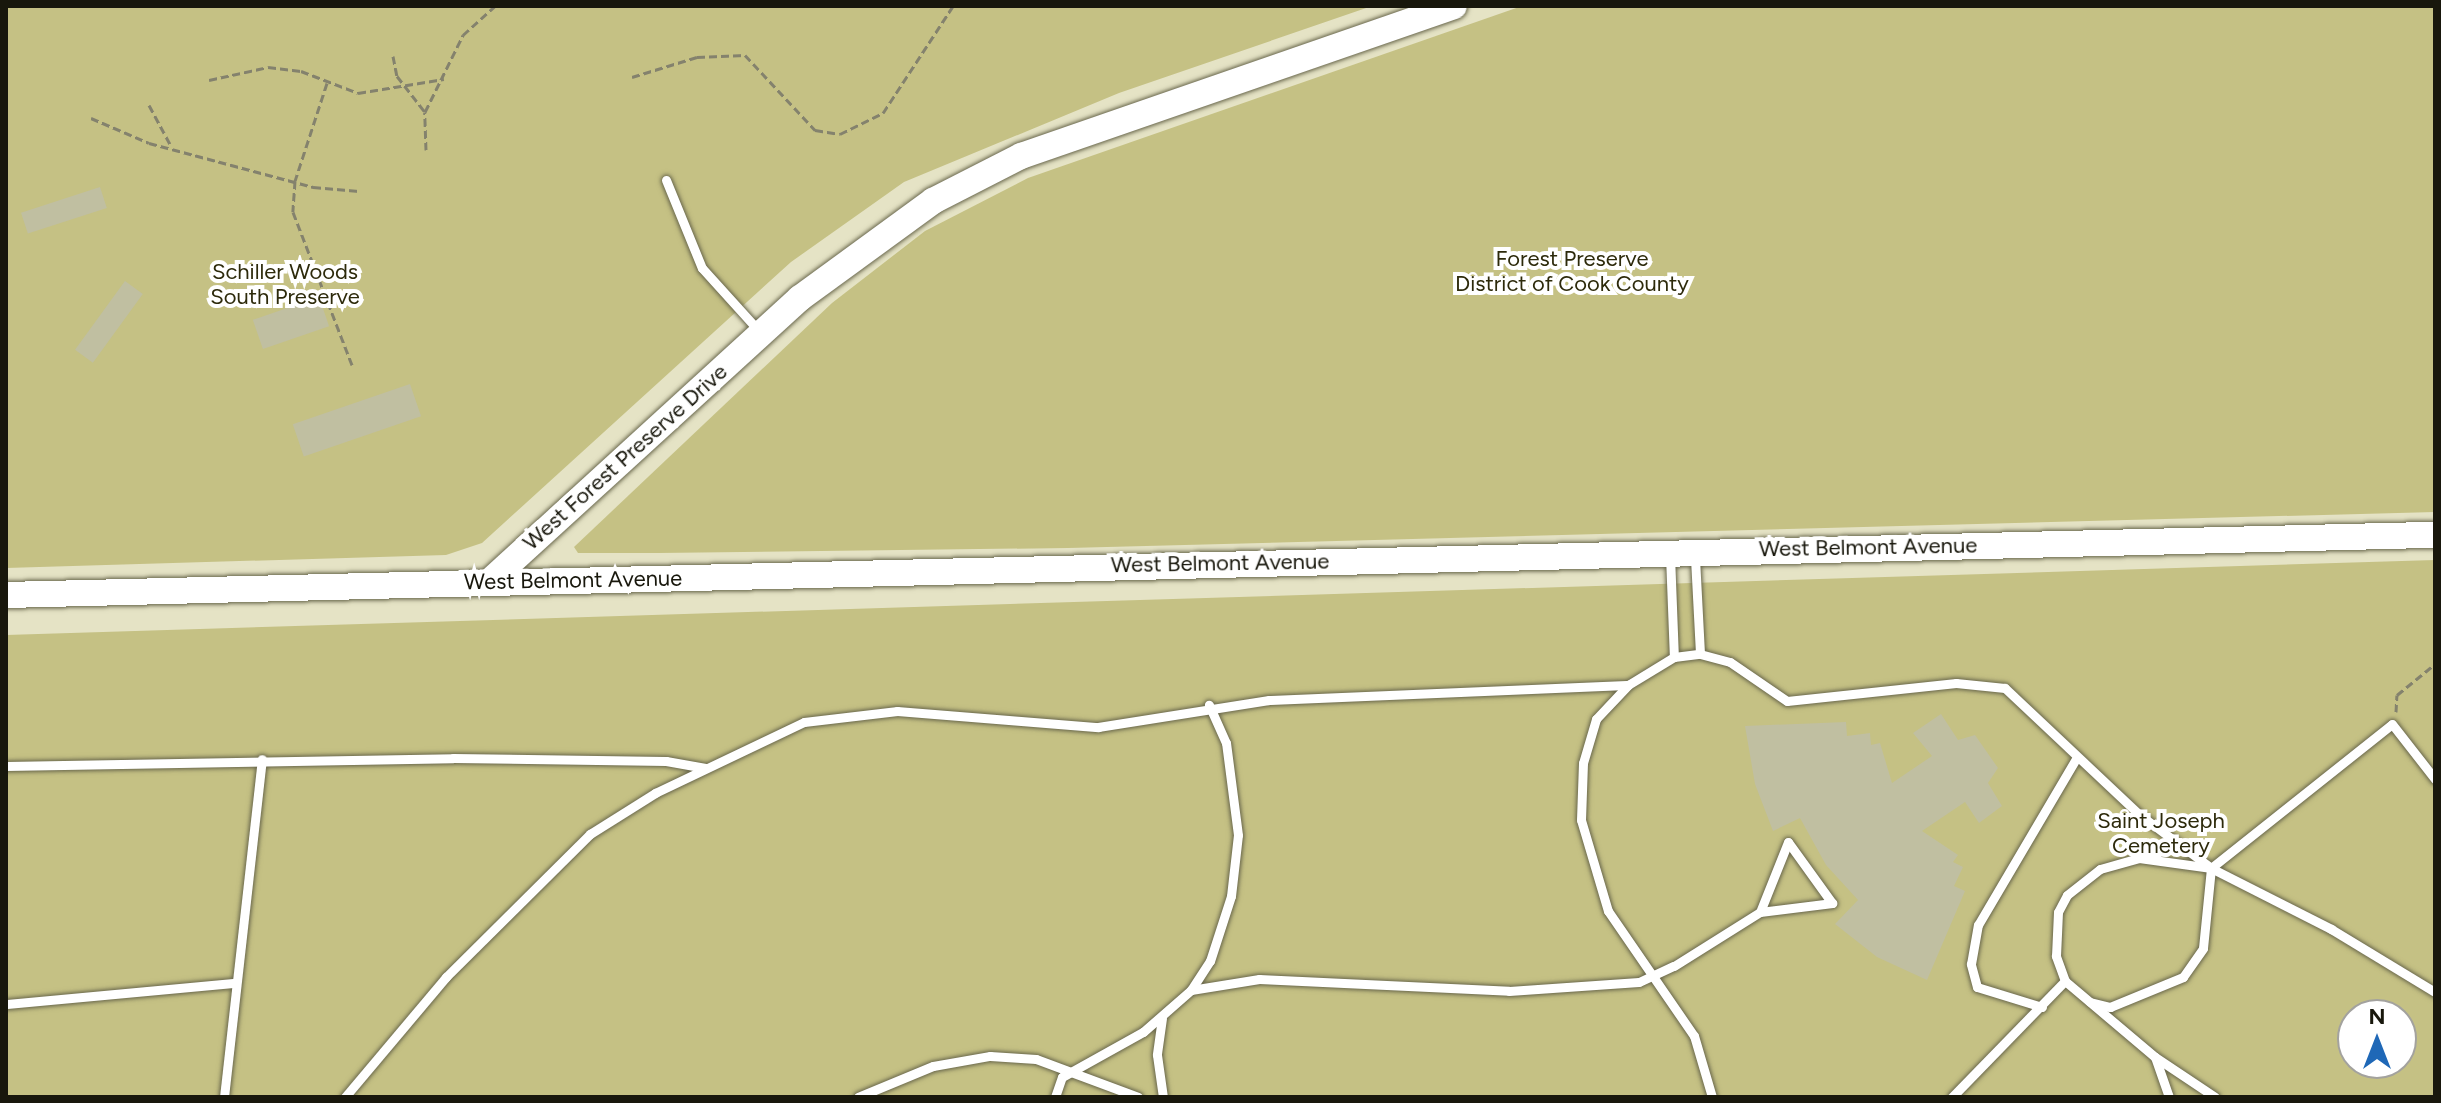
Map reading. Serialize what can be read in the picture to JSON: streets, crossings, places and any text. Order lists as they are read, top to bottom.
{
  "streets": {
    "main road": ["West Forest Preserve Drive", "West Belmont Avenue"]
  },
  "crossings": [
    ["West Forest Preserve Drive", "West Belmont Avenue"]
  ],
  "parks": ["Forest Preserve District of Cook County", "Schiller Woods South Preserve", "Saint Joseph Cemetery"],
  "north": "top"
}
